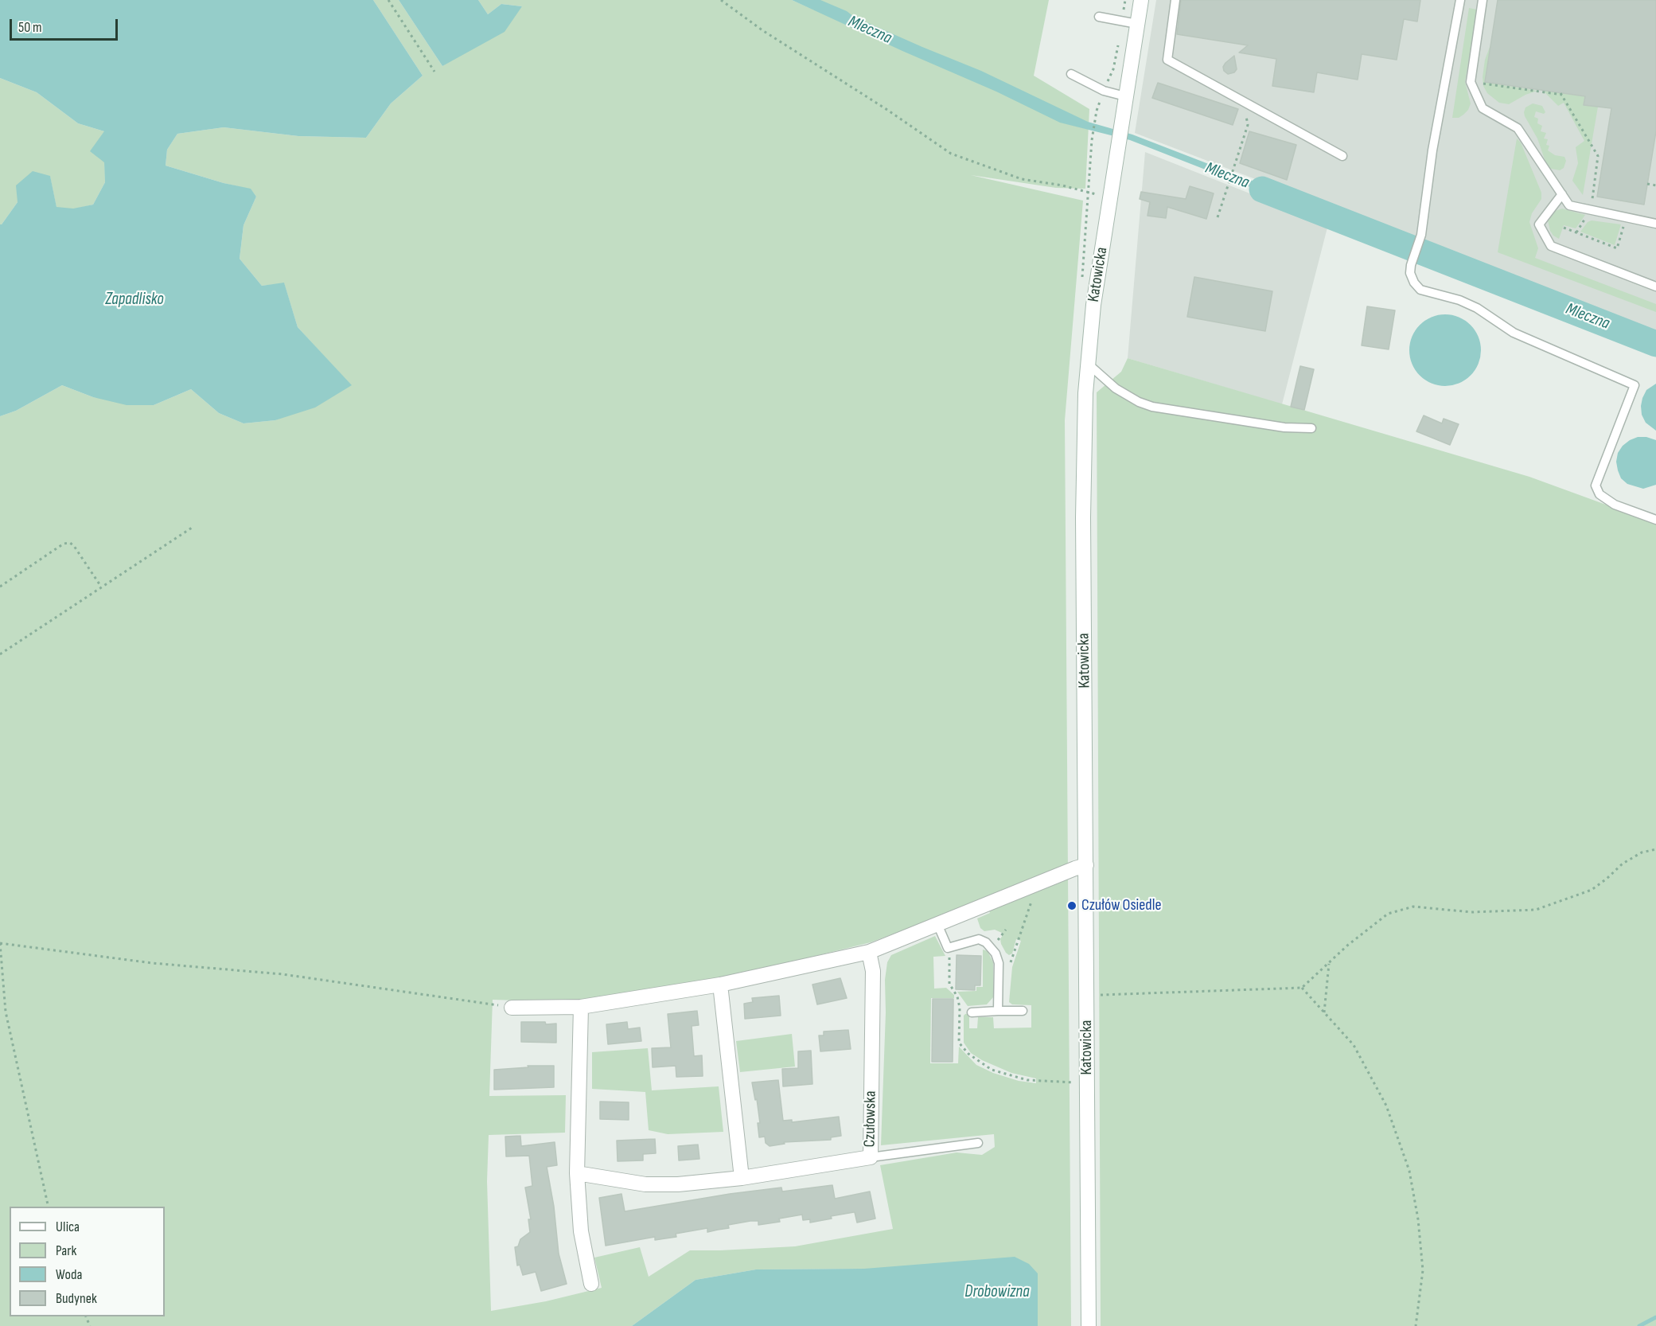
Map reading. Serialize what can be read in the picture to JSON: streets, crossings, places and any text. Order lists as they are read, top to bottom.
{
  "streets": {
    "street": ["Katowicka", "Czułowska"]
  },
  "water": ["Mleczna", "Zapadlisko", "Drobowizna"],
  "places": ["Czułów Osiedle"],
  "legend": [
    "Ulica",
    "Park",
    "Woda",
    "Budynek"
  ],
  "scale_bar": "50 m"
}
